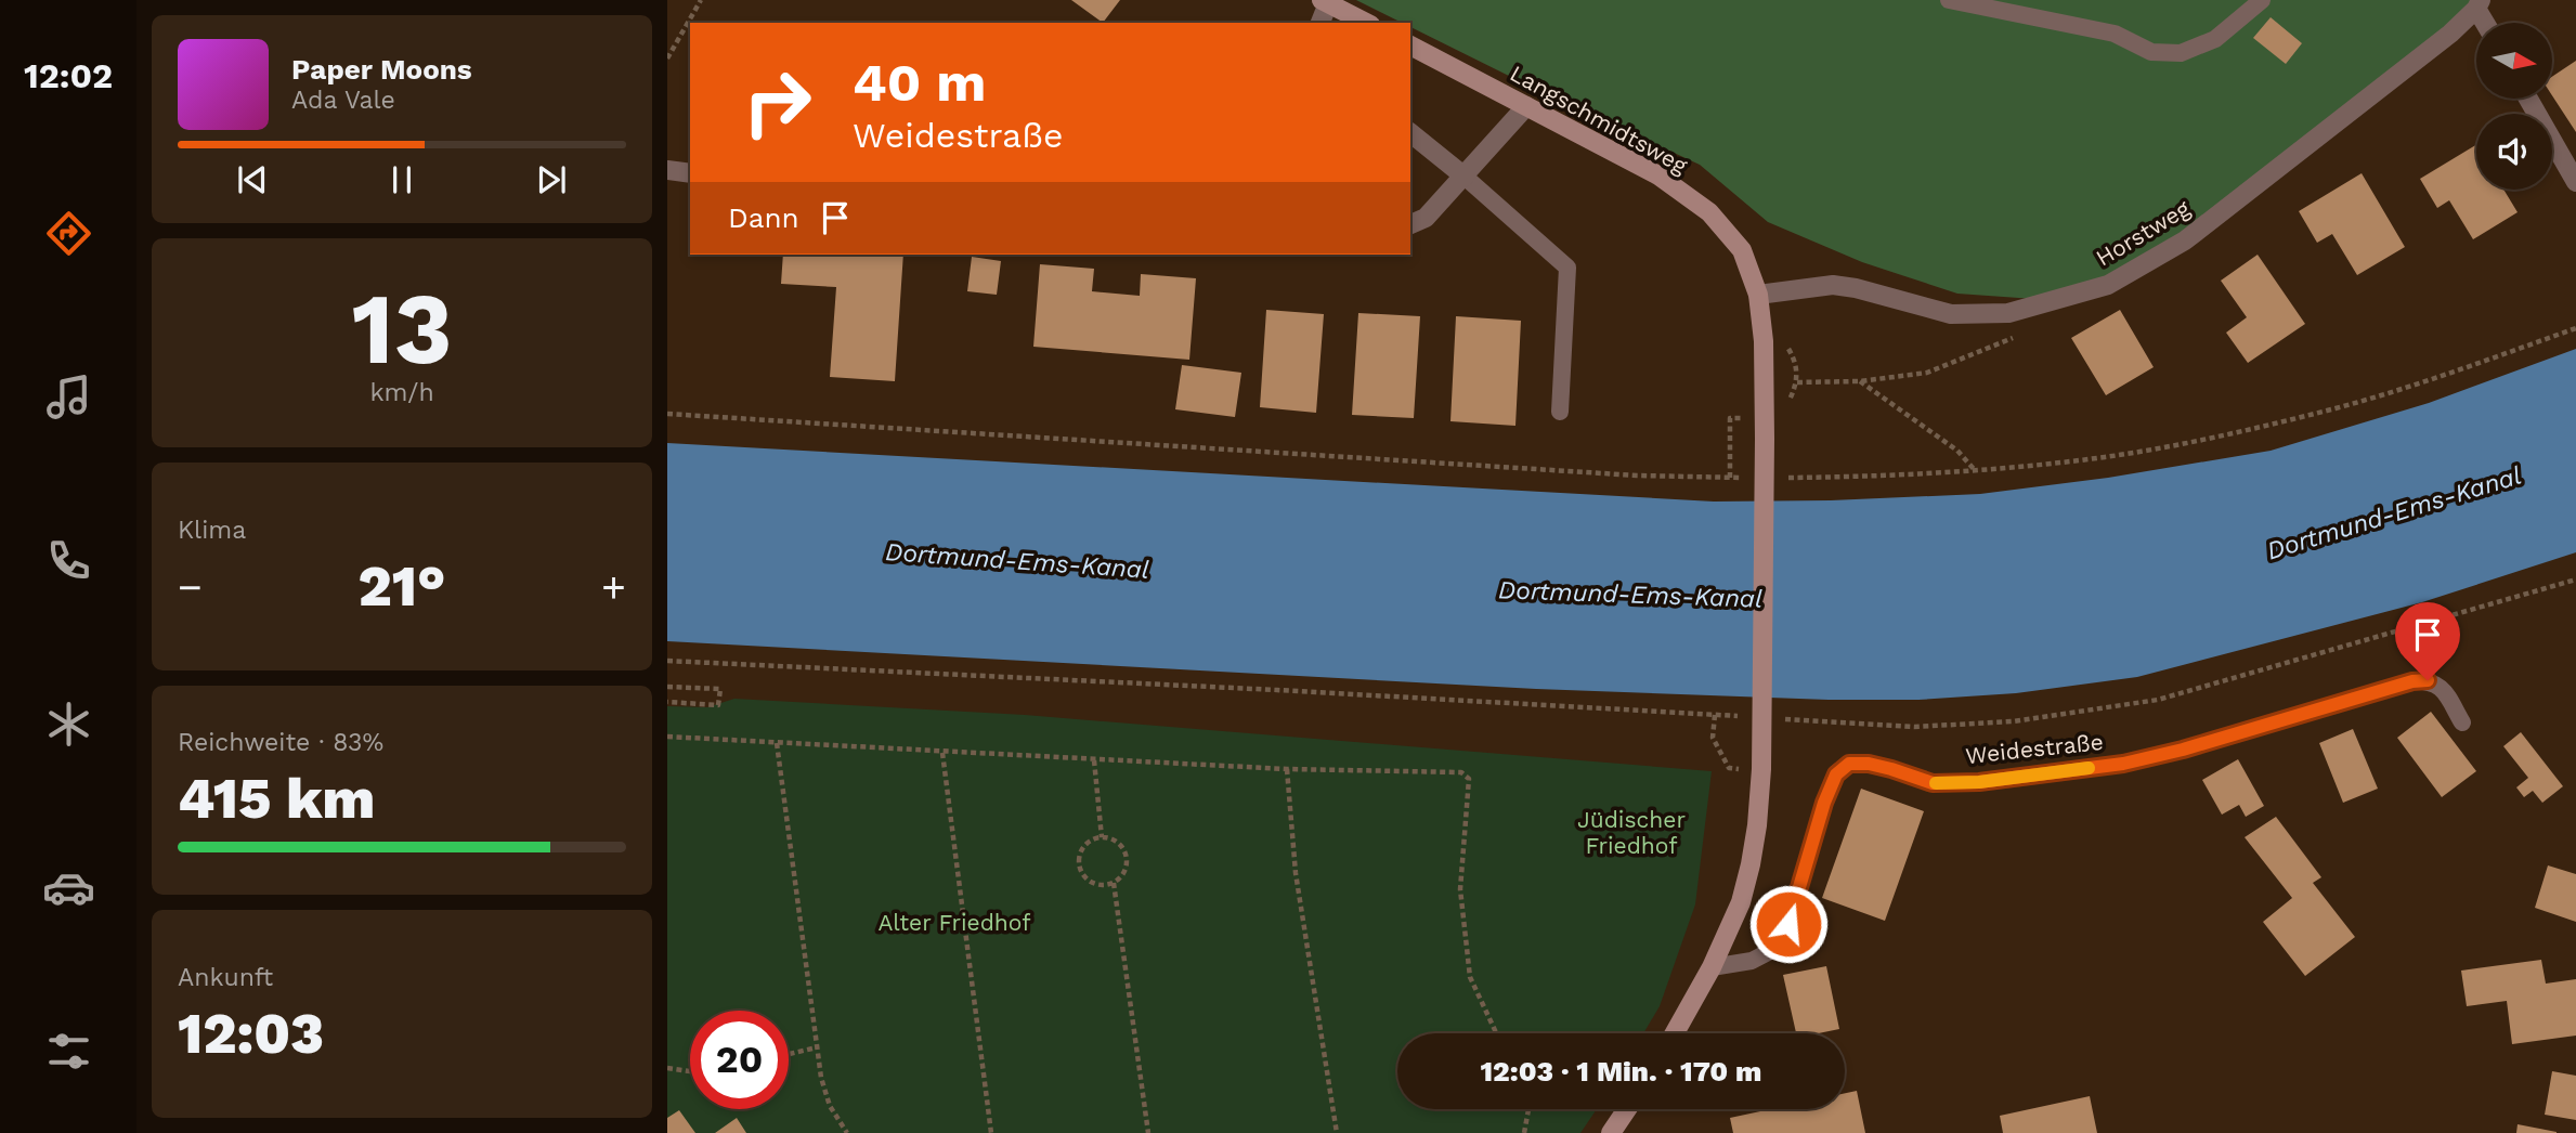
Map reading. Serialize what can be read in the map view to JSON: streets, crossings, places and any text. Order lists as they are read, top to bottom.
{
  "streets": {
    "street": ["Langschmidtsweg", "Horstweg"],
    "lane": ["Weidestraße"]
  },
  "crossings": [
    ["Langschmidtsweg", "Horstweg"],
    ["Langschmidtsweg", "Weidestraße"]
  ],
  "water": ["Dortmund-Ems-Kanal"],
  "parks": ["Jüdischer Friedhof", "Alter Friedhof"],
  "north": "right",
  "page": {
    "tabs": "12:02",
    "turn": ["40 m", "Weidestraße"],
    "song": ["Paper Moons", "Ada Vale"],
    "then": "Dann",
    "tile": [
      ["13", "km/h"],
      "Klima",
      ["Reichweite · 83%", "415 km"],
      ["Ankunft", "12:03"]
    ],
    "heat": ["−", "21°", "+"],
    "limit": "20",
    "trip": "12:03 · 1 Min. · 170 m"
  }
}
